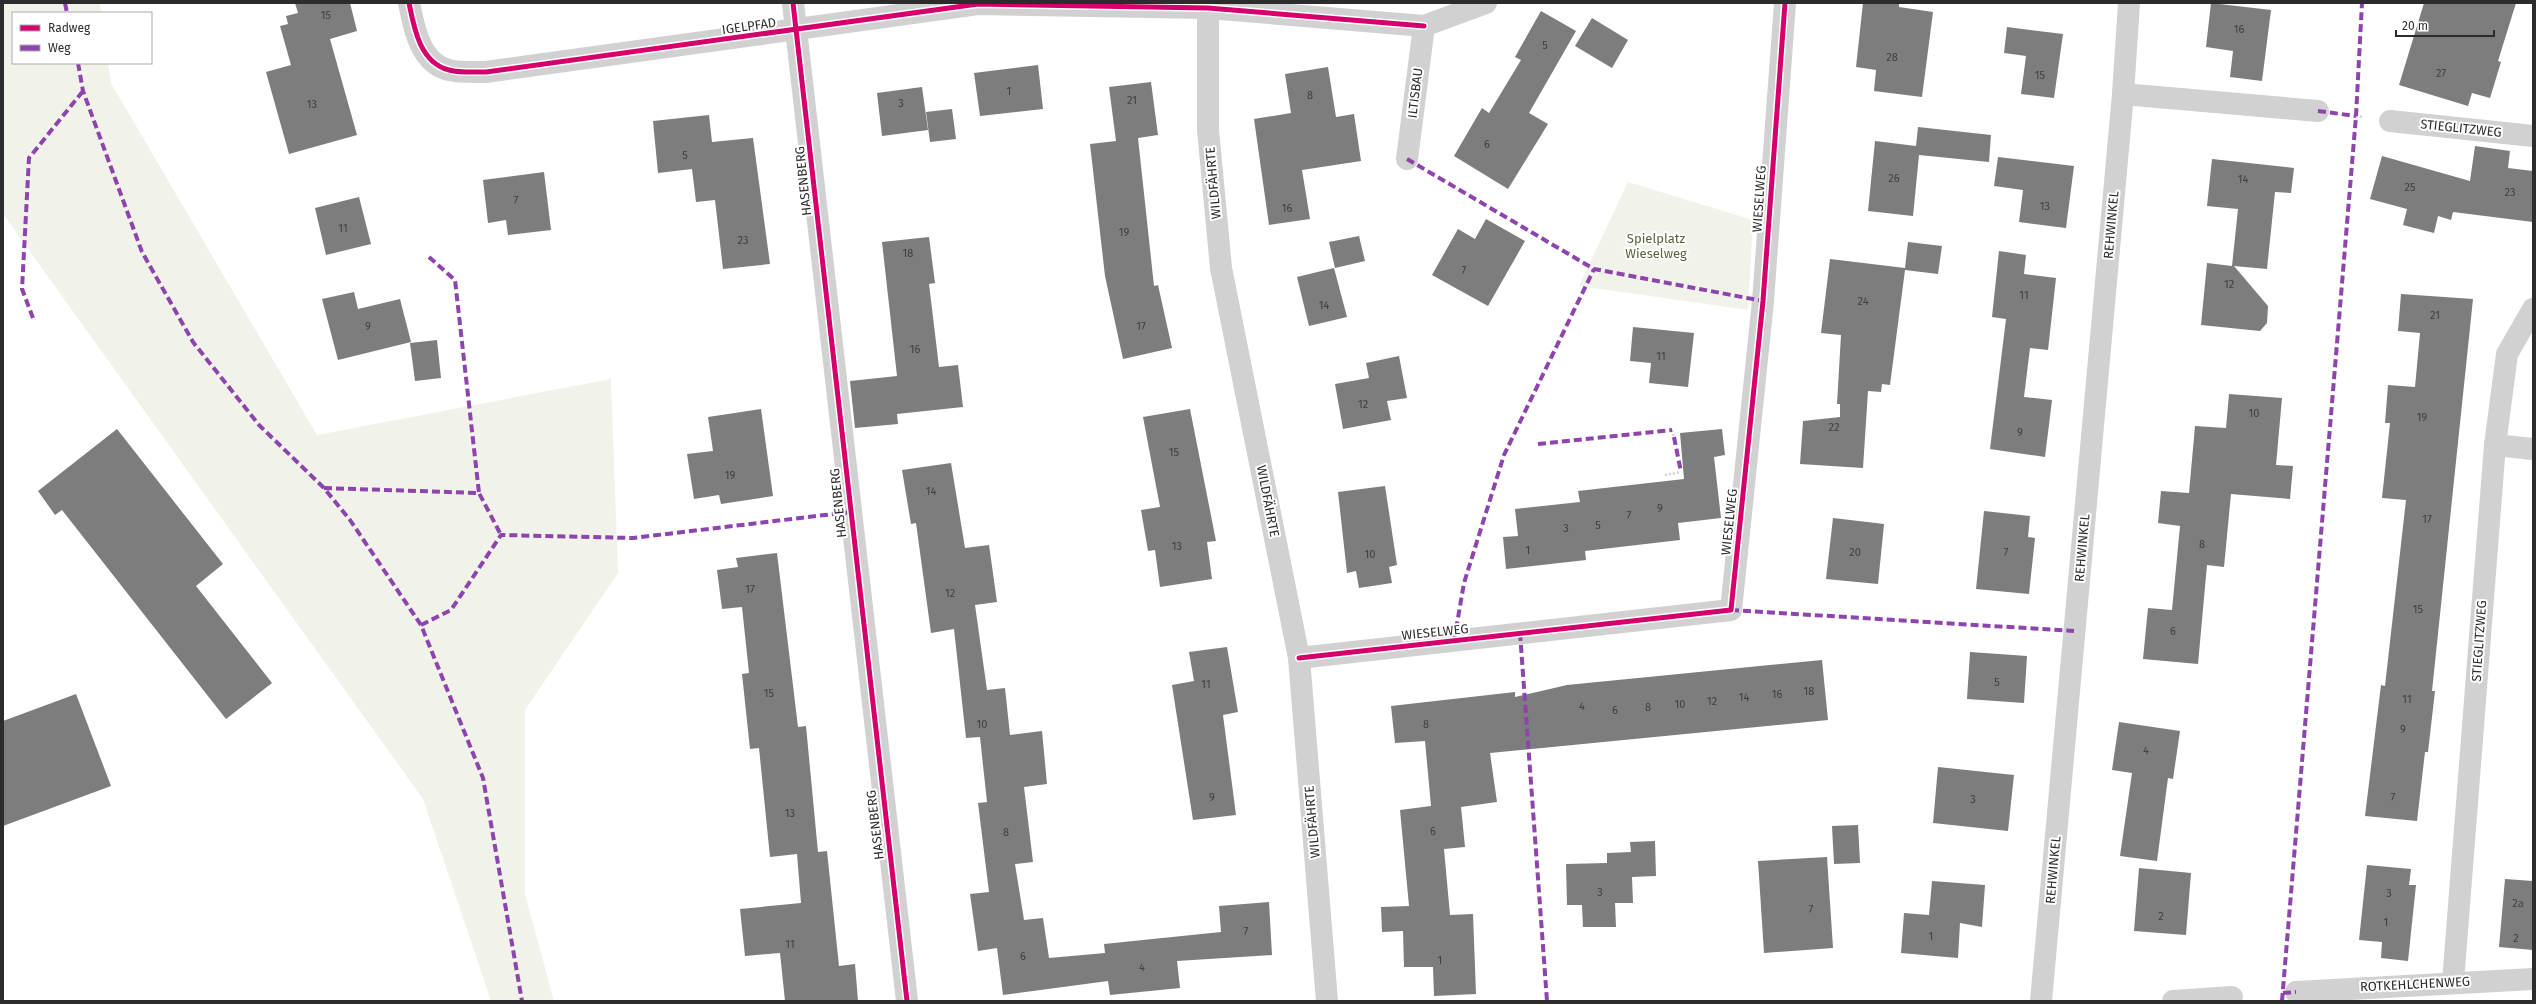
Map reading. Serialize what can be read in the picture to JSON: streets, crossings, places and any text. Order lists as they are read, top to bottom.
{
  "streets": {
    "street": [
      "IGELPFAD",
      "ILTISBAU",
      "STIEGLITZWEG",
      "HASENBERG",
      "WILDFÄHRTE",
      "WIESELWEG",
      "REHWINKEL",
      "ROTKEHLCHENWEG"
    ]
  },
  "crossings": [
    ["IGELPFAD", "HASENBERG"],
    ["IGELPFAD", "WILDFÄHRTE"],
    ["STIEGLITZWEG", "ROTKEHLCHENWEG"],
    ["WILDFÄHRTE", "WIESELWEG"]
  ],
  "parks": ["Spielplatz Wieselweg"],
  "house_numbers": [
    "15",
    "16",
    "5",
    "28",
    "27",
    "15",
    "1",
    "8",
    "21",
    "3",
    "13",
    "6",
    "5",
    "26",
    "14",
    "25",
    "23",
    "7",
    "13",
    "16",
    "11",
    "19",
    "23",
    "18",
    "7",
    "12",
    "11",
    "24",
    "14",
    "21",
    "9",
    "17",
    "16",
    "11",
    "12",
    "10",
    "19",
    "22",
    "9",
    "15",
    "19",
    "14",
    "9",
    "7",
    "17",
    "5",
    "3",
    "8",
    "13",
    "1",
    "20",
    "7",
    "10",
    "17",
    "12",
    "15",
    "6",
    "5",
    "11",
    "18",
    "15",
    "16",
    "14",
    "11",
    "12",
    "10",
    "4",
    "8",
    "6",
    "10",
    "8",
    "9",
    "4",
    "9",
    "7",
    "3",
    "13",
    "6",
    "8",
    "3",
    "3",
    "2a",
    "7",
    "2",
    "1",
    "7",
    "1",
    "2",
    "11",
    "6",
    "1",
    "4"
  ],
  "legend": ["Radweg", "Weg"],
  "scale_bar": "20 m"
}
